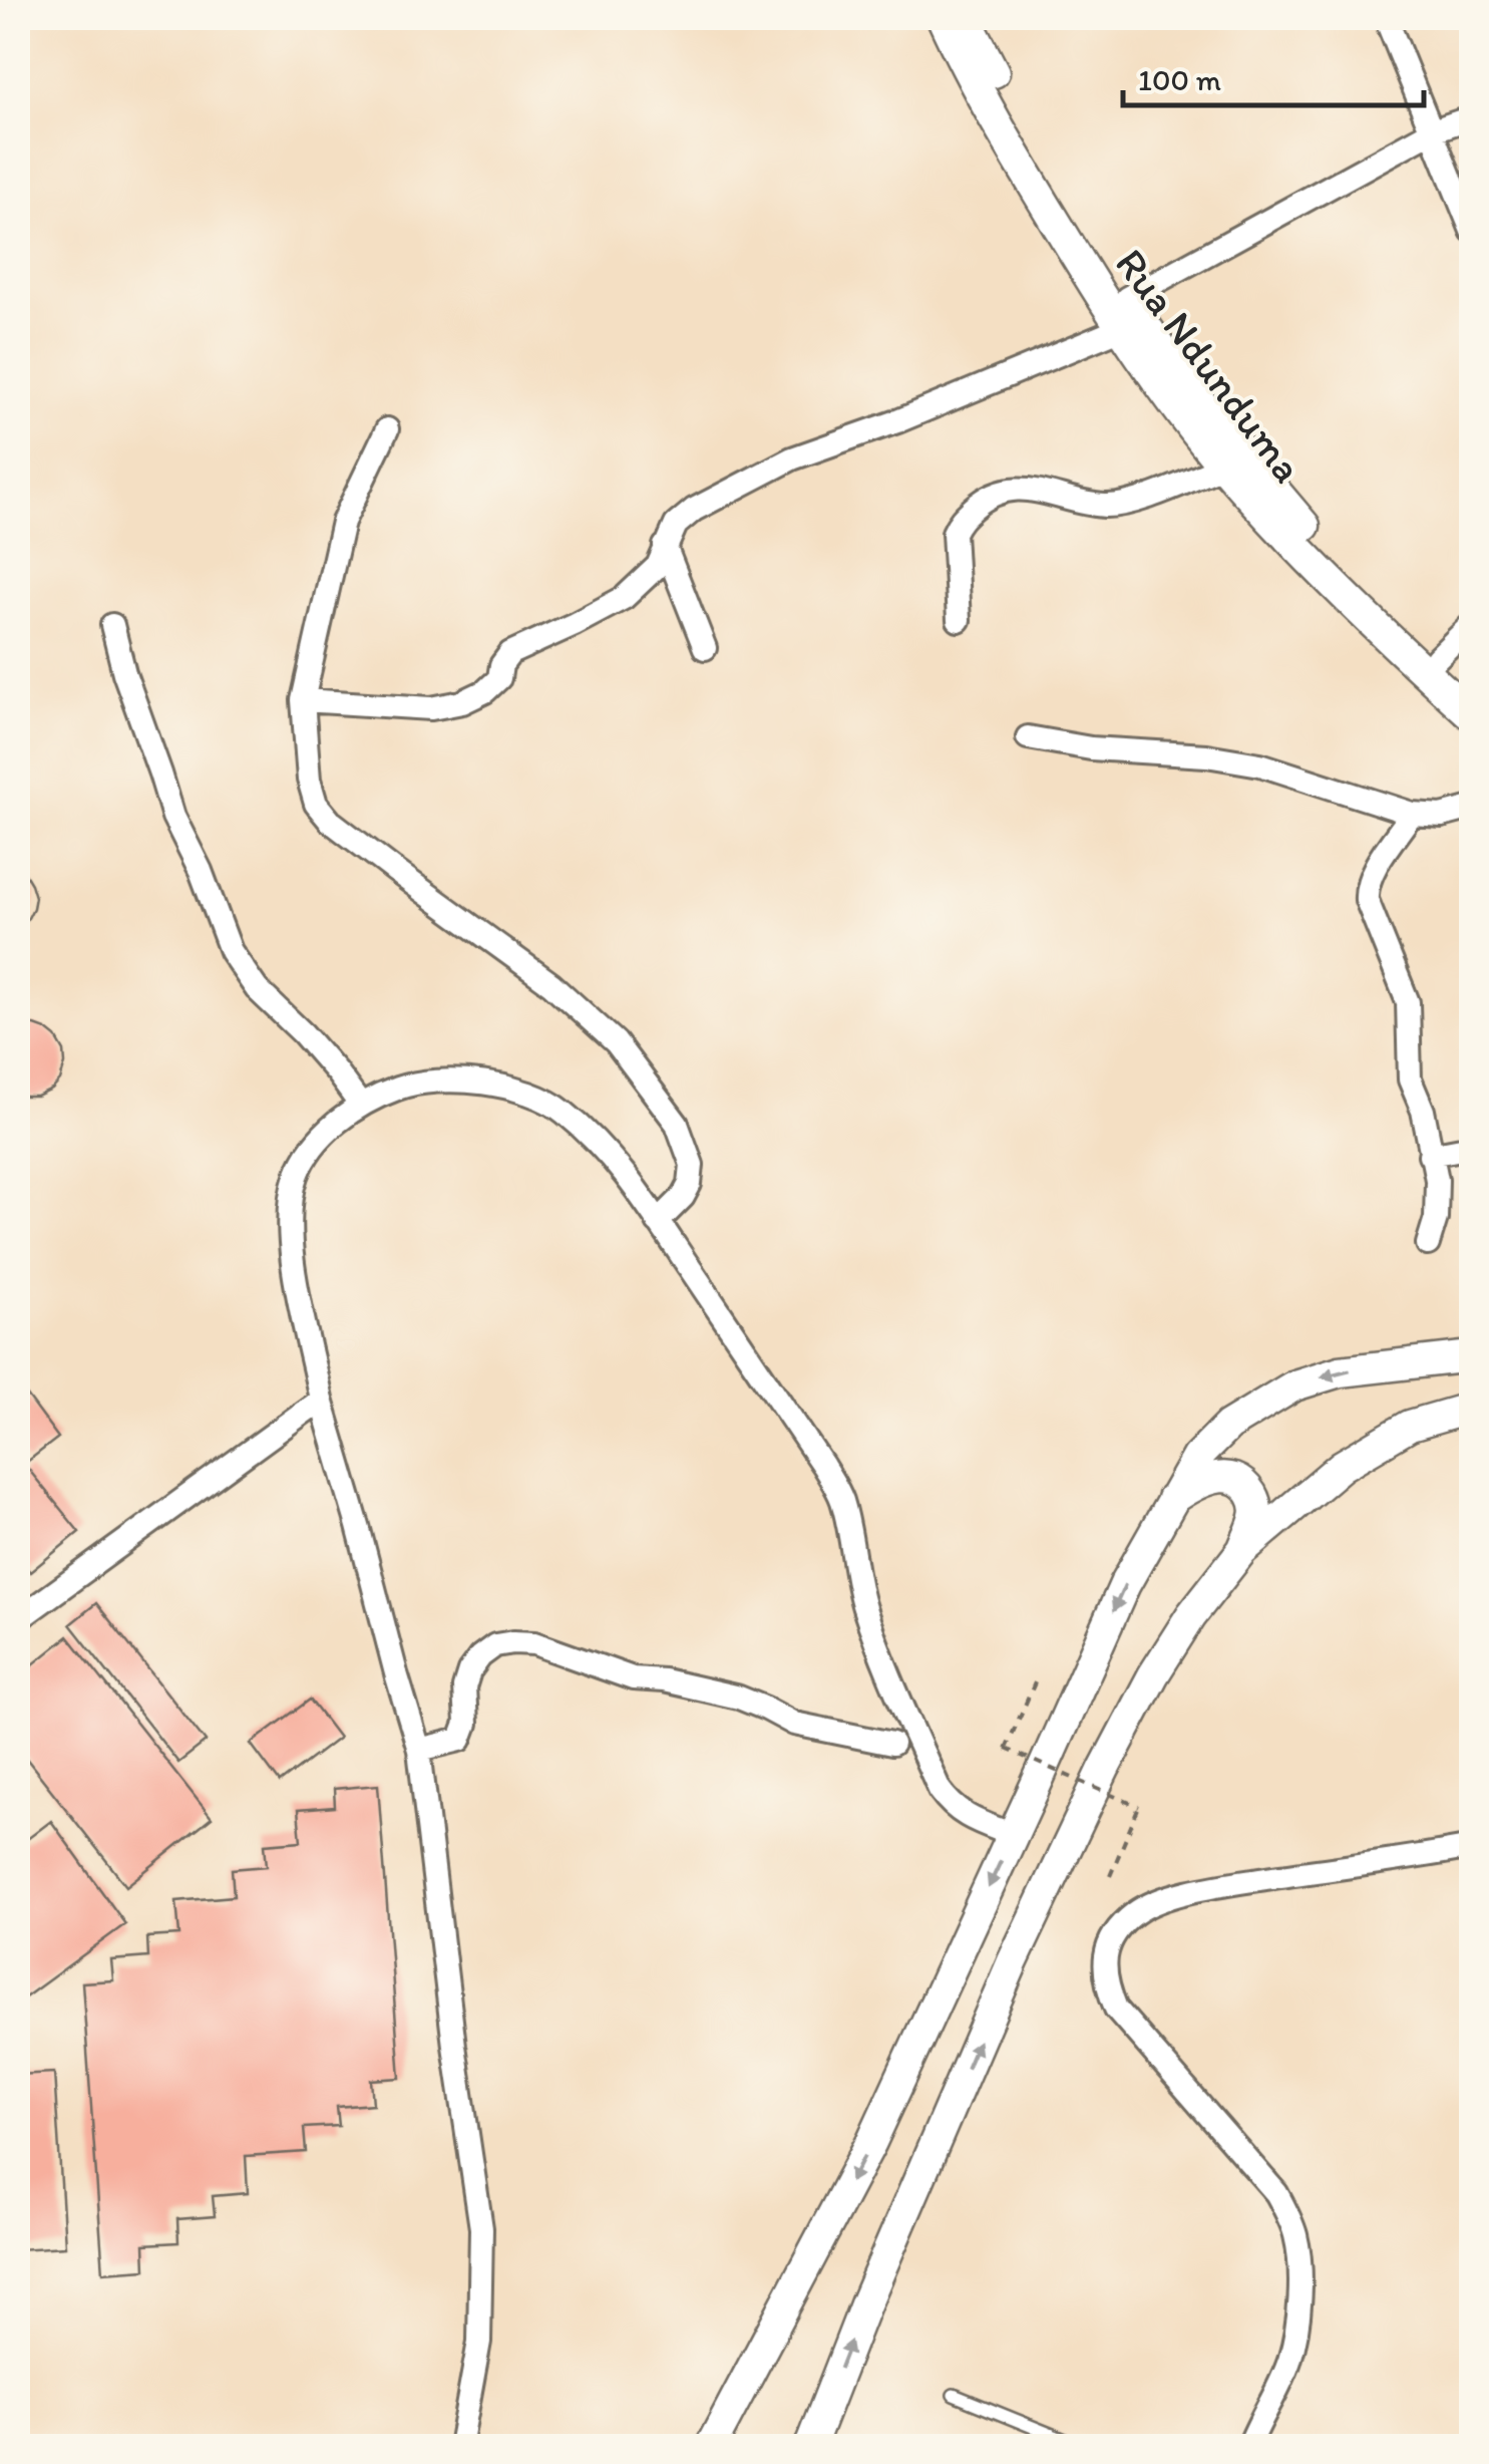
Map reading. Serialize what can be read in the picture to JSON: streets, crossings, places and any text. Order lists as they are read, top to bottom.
{
  "streets": {
    "main road": ["Rua Ndunduma"]
  },
  "scale_bar": "100 m"
}
